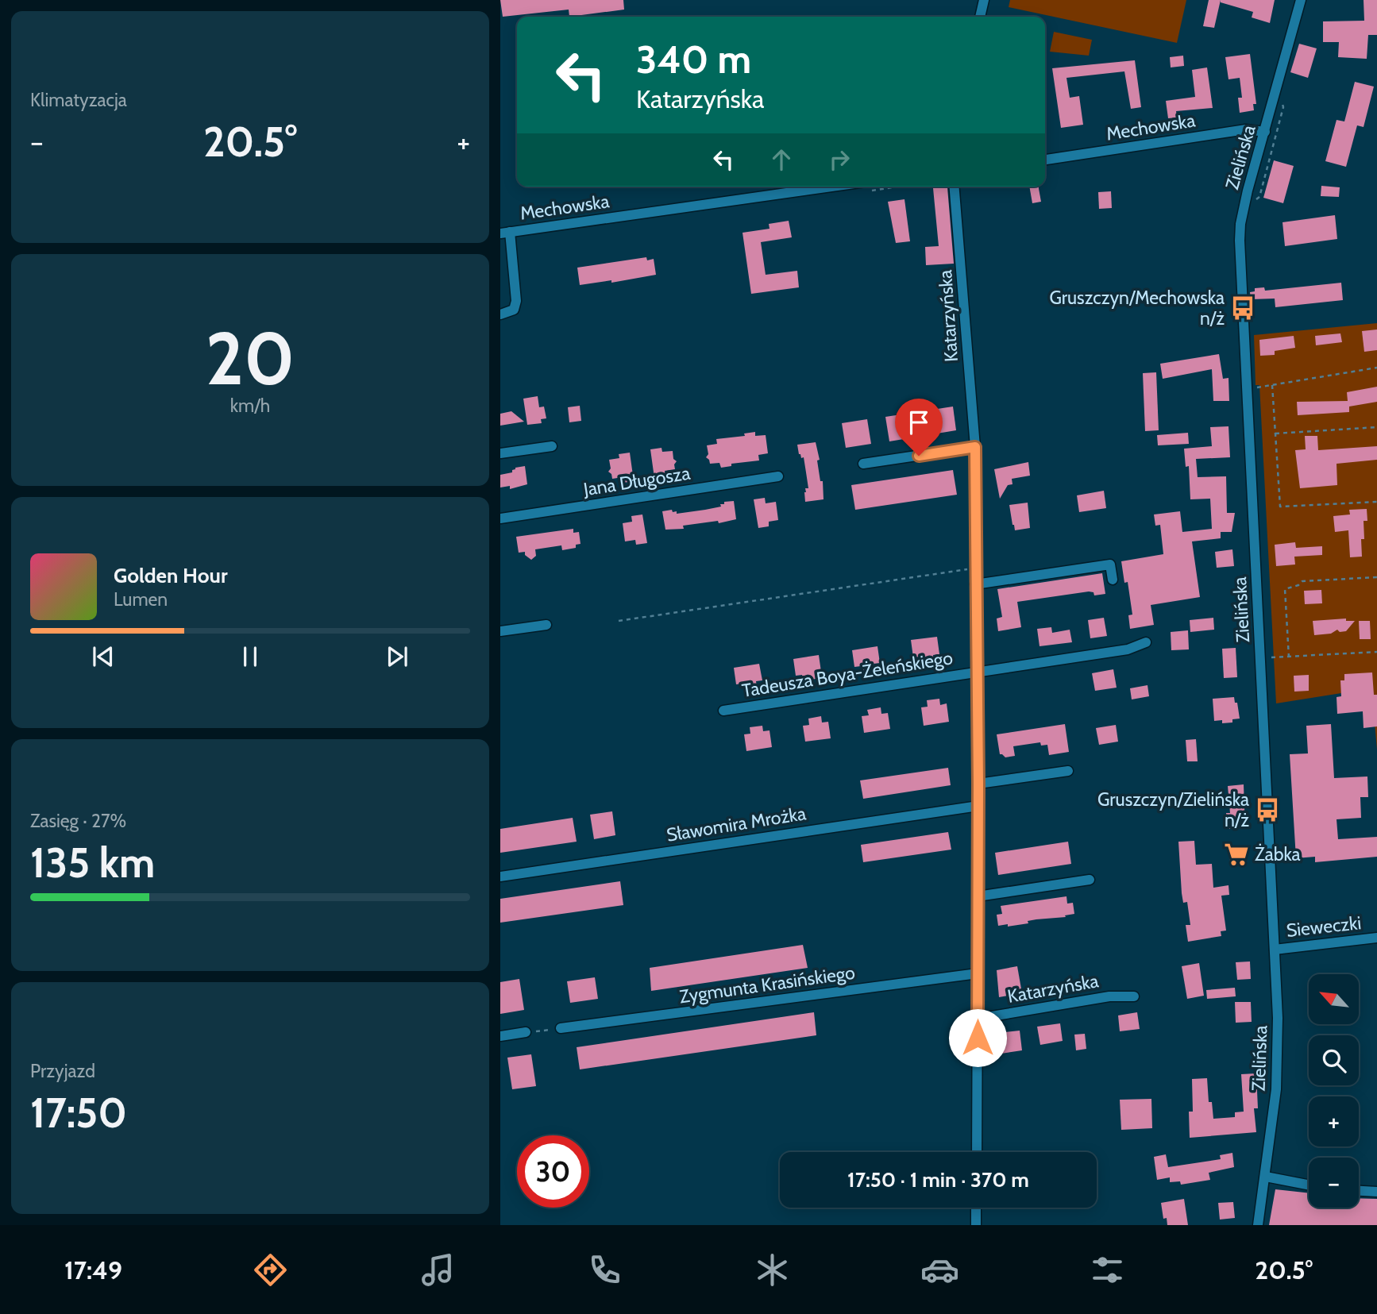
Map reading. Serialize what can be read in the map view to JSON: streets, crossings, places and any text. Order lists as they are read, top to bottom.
{
  "streets": {
    "street": [
      "Mechowska",
      "Zielińska",
      "Katarzyńska",
      "Jana Długosza",
      "Tadeusza Boya-Żeleńskiego",
      "Sławomira Mrożka",
      "Sieweczki",
      "Zygmunta Krasińskiego"
    ]
  },
  "crossings": [
    ["Mechowska", "Zielińska"],
    ["Zielińska", "Sieweczki"],
    ["Katarzyńska", "Tadeusza Boya-Żeleńskiego"],
    ["Katarzyńska", "Sławomira Mrożka"],
    ["Katarzyńska", "Zygmunta Krasińskiego"]
  ],
  "places": {
    "bus stop": ["Gruszczyn/Mechowska n/ż", "Gruszczyn/Zielińska n/ż"],
    "supermarket": ["Żabka"]
  },
  "north": "top left",
  "page": {
    "tile": [
      "Klimatyzacja",
      ["20", "km/h"],
      ["Zasięg · 27%", "135 km"],
      ["Przyjazd", "17:50"]
    ],
    "turn": ["340 m", "Katarzyńska"],
    "heat": ["−", "20.5°", "+"],
    "song": ["Golden Hour", "Lumen"],
    "map_buttons": ["+", "−"],
    "limit": "30",
    "trip": "17:50 · 1 min · 370 m",
    "tabs": ["17:49", "20.5°"]
  }
}
